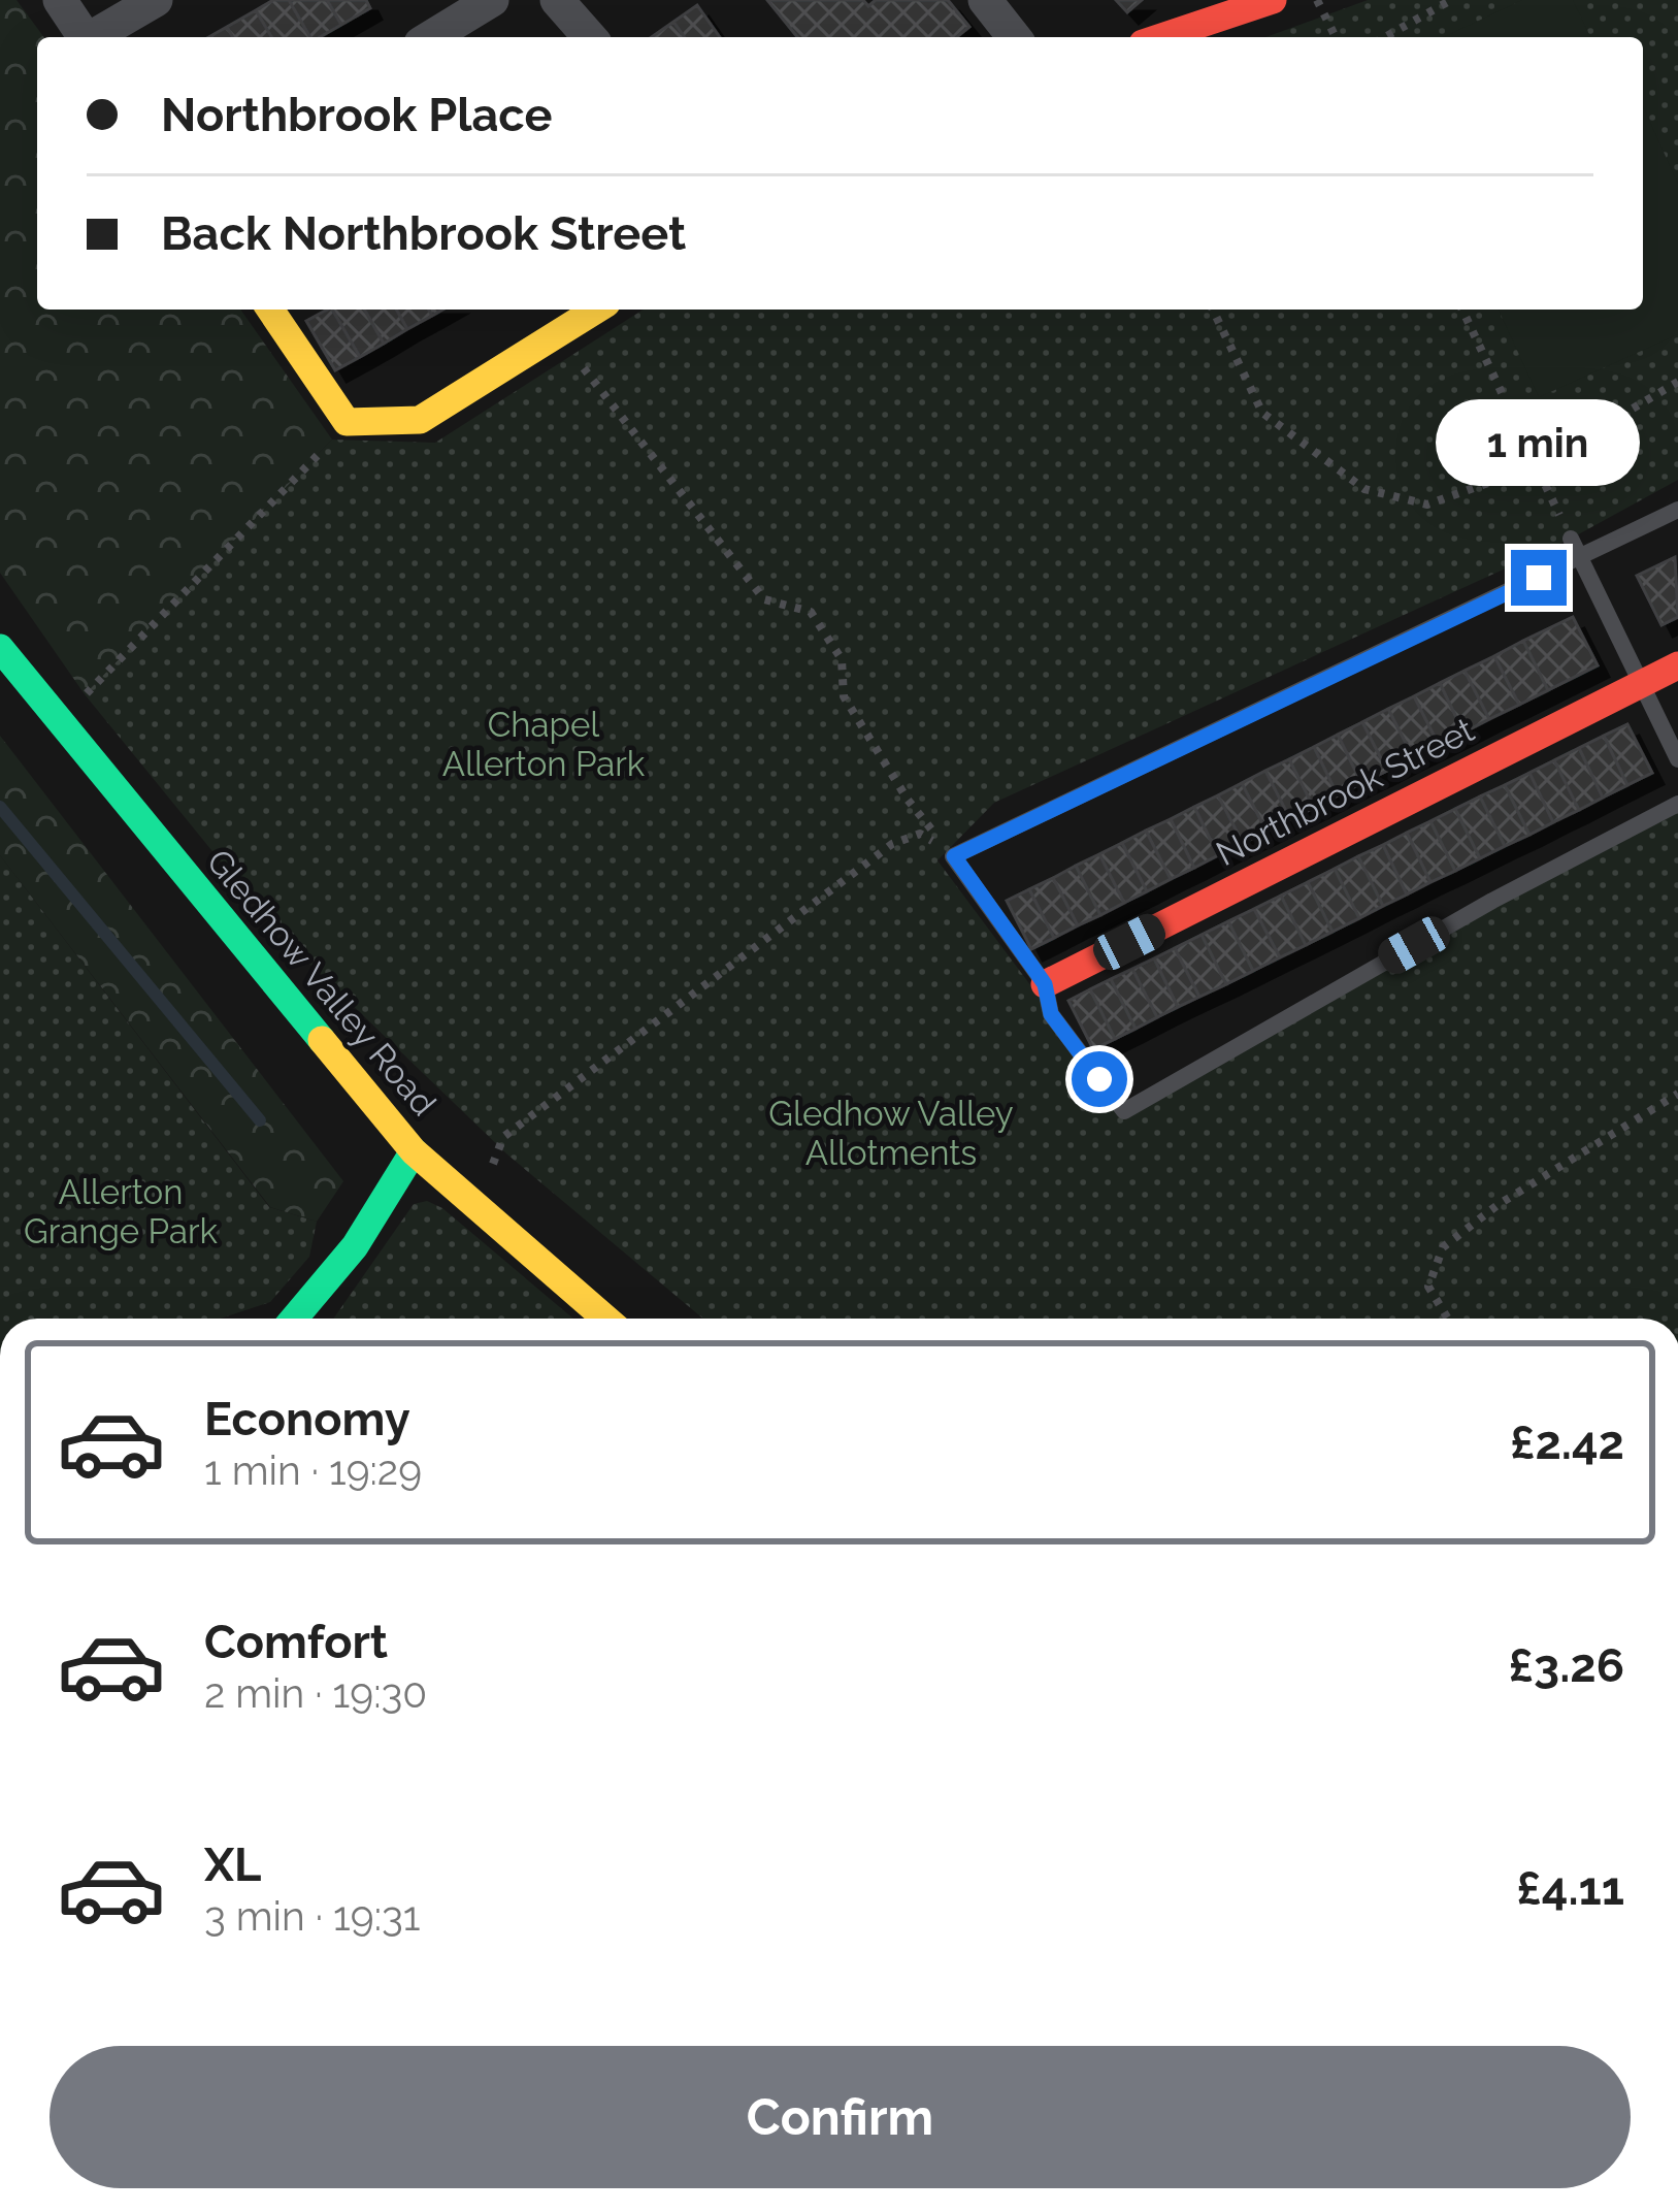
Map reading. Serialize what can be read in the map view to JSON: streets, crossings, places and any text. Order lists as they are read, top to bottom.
{
  "streets": {
    "street": ["Northbrook Street", "Gledhow Valley Road"]
  },
  "parks": ["Chapel Allerton Park", "Gledhow Valley Allotments", "Allerton Grange Park"],
  "page": {
    "banner": ["Northbrook Place", "Back Northbrook Street"],
    "bubble": "1 min",
    "list": [
      {
        "name": "Economy",
        "note": "1 min · 19:29",
        "value": "£2.42"
      },
      {
        "name": "Comfort",
        "note": "2 min · 19:30",
        "value": "£3.26"
      },
      {
        "name": "XL",
        "note": "3 min · 19:31",
        "value": "£4.11"
      }
    ],
    "buttons": "Confirm"
  }
}
